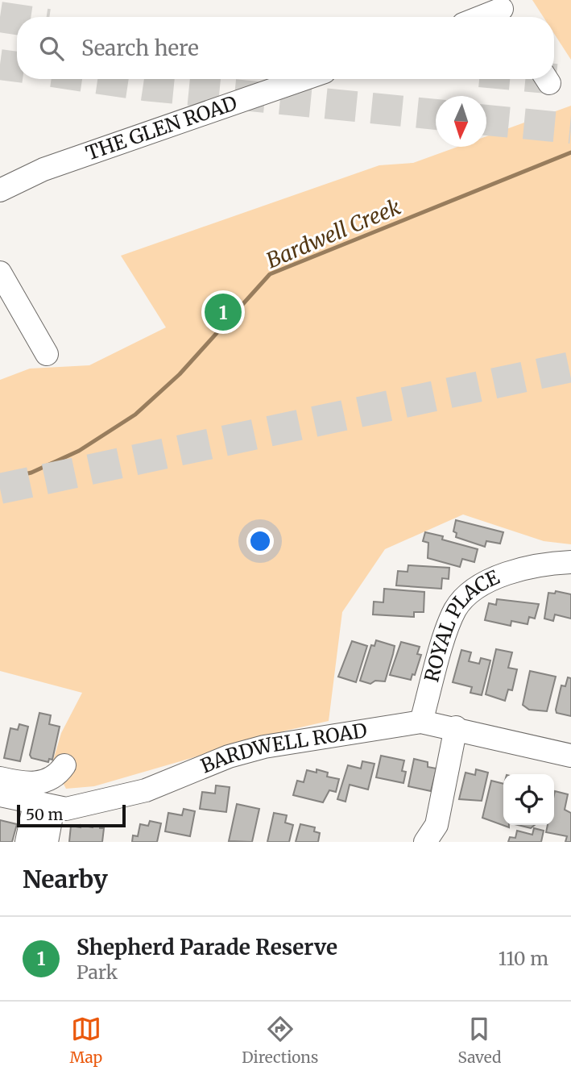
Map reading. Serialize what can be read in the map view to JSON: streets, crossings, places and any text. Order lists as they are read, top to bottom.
{
  "streets": {
    "street": ["THE GLEN ROAD", "ROYAL PLACE", "BARDWELL ROAD"]
  },
  "crossings": [
    ["ROYAL PLACE", "BARDWELL ROAD"]
  ],
  "water": ["Bardwell Creek"],
  "scale_bar": "50 m",
  "north": "bottom",
  "page": {
    "search": "Search here",
    "pins": "1",
    "scale": "50 m",
    "heading": "Nearby",
    "list": [
      {
        "mark": "1",
        "name": "Shepherd Parade Reserve",
        "note": "Park",
        "value": "110 m"
      }
    ],
    "nav": ["Map", "Directions", "Saved"]
  }
}
